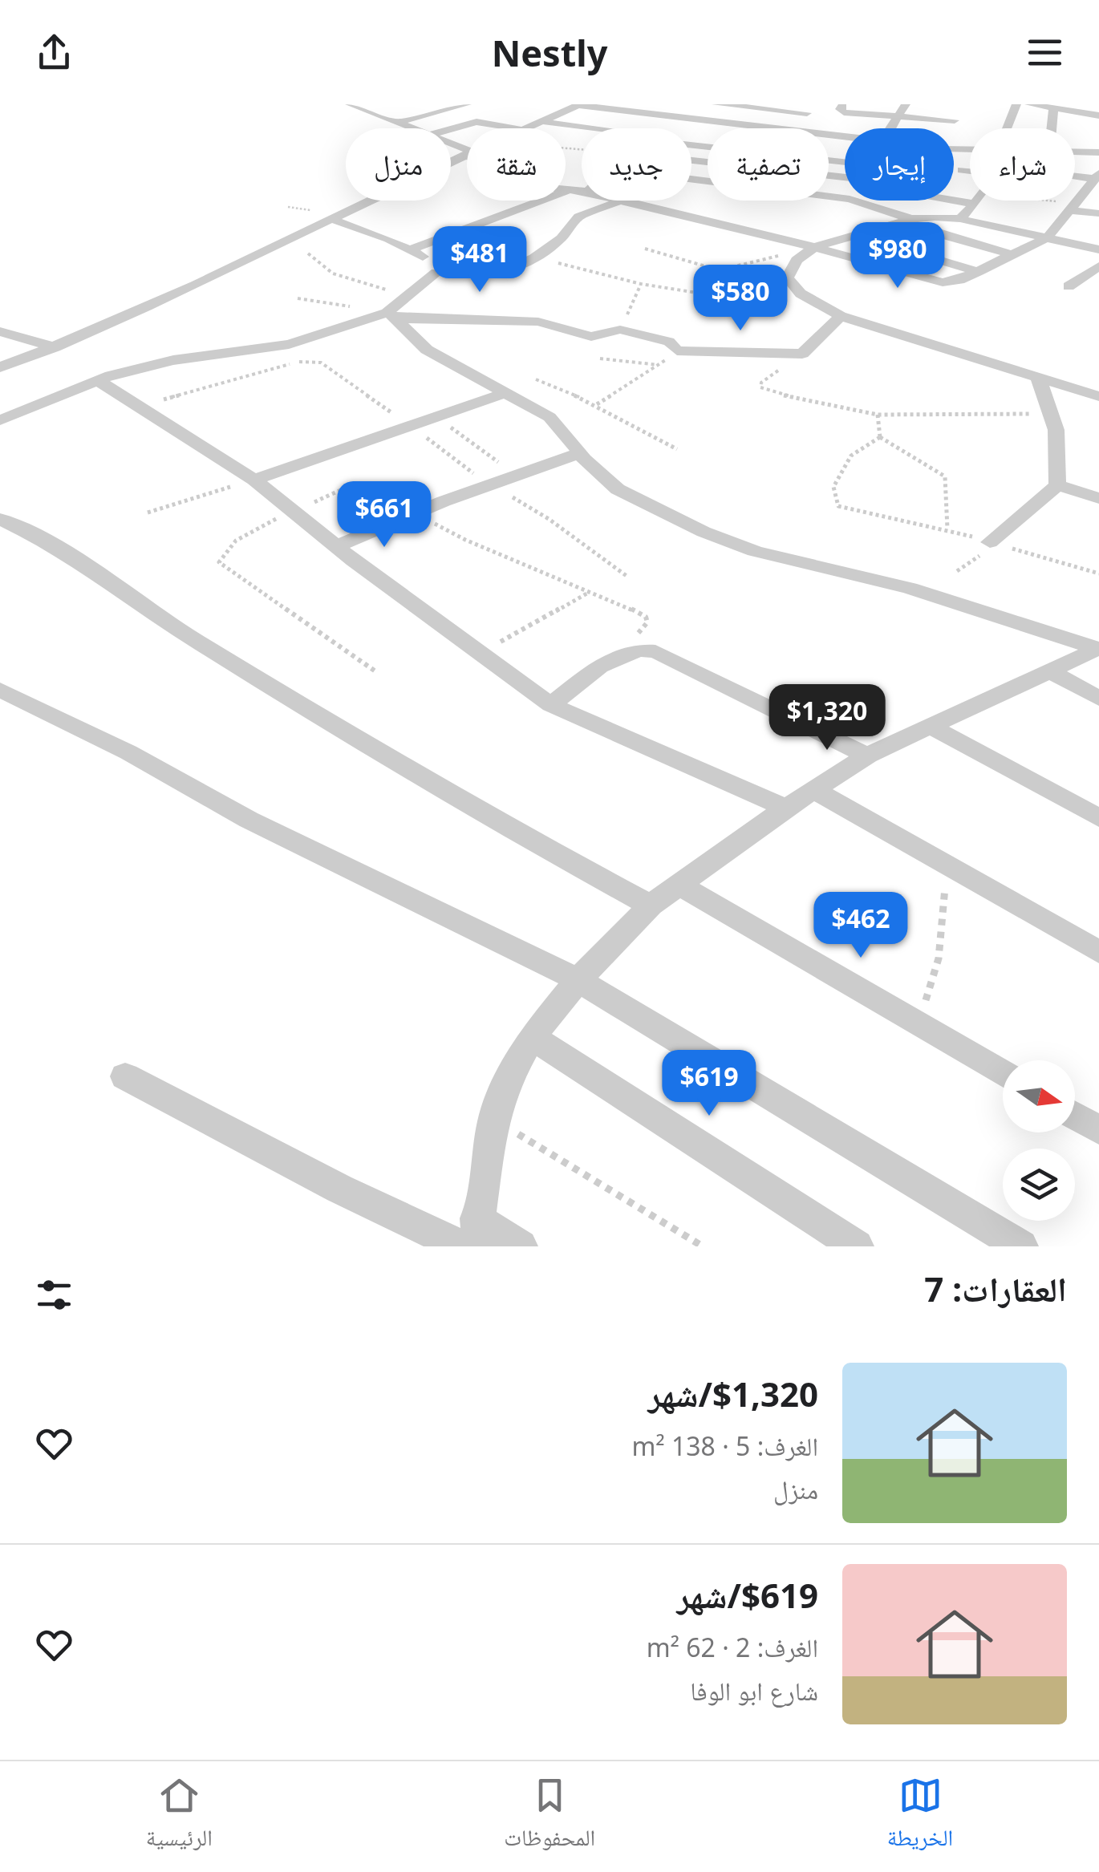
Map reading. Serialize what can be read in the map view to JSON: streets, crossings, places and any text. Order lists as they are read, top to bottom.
{
  "north": "right",
  "page": {
    "header": "Nestly",
    "chip": [
      "شراء",
      "إيجار",
      "تصفية",
      "جديد",
      "شقة",
      "منزل"
    ],
    "price": [
      "$980",
      "$481",
      "$580",
      "$661",
      "$1,320",
      "$462",
      "$619"
    ],
    "heading": "العقارات: 7",
    "list": [
      {
        "name": "$1,320/شهر",
        "note": "الغرف: 5 · 138 m² · منزل"
      },
      {
        "name": "$619/شهر",
        "note": "الغرف: 2 · 62 m² · شارع ابو الوفا"
      }
    ],
    "tabs": ["الخريطة", "المحفوظات", "الرئيسية"]
  }
}
